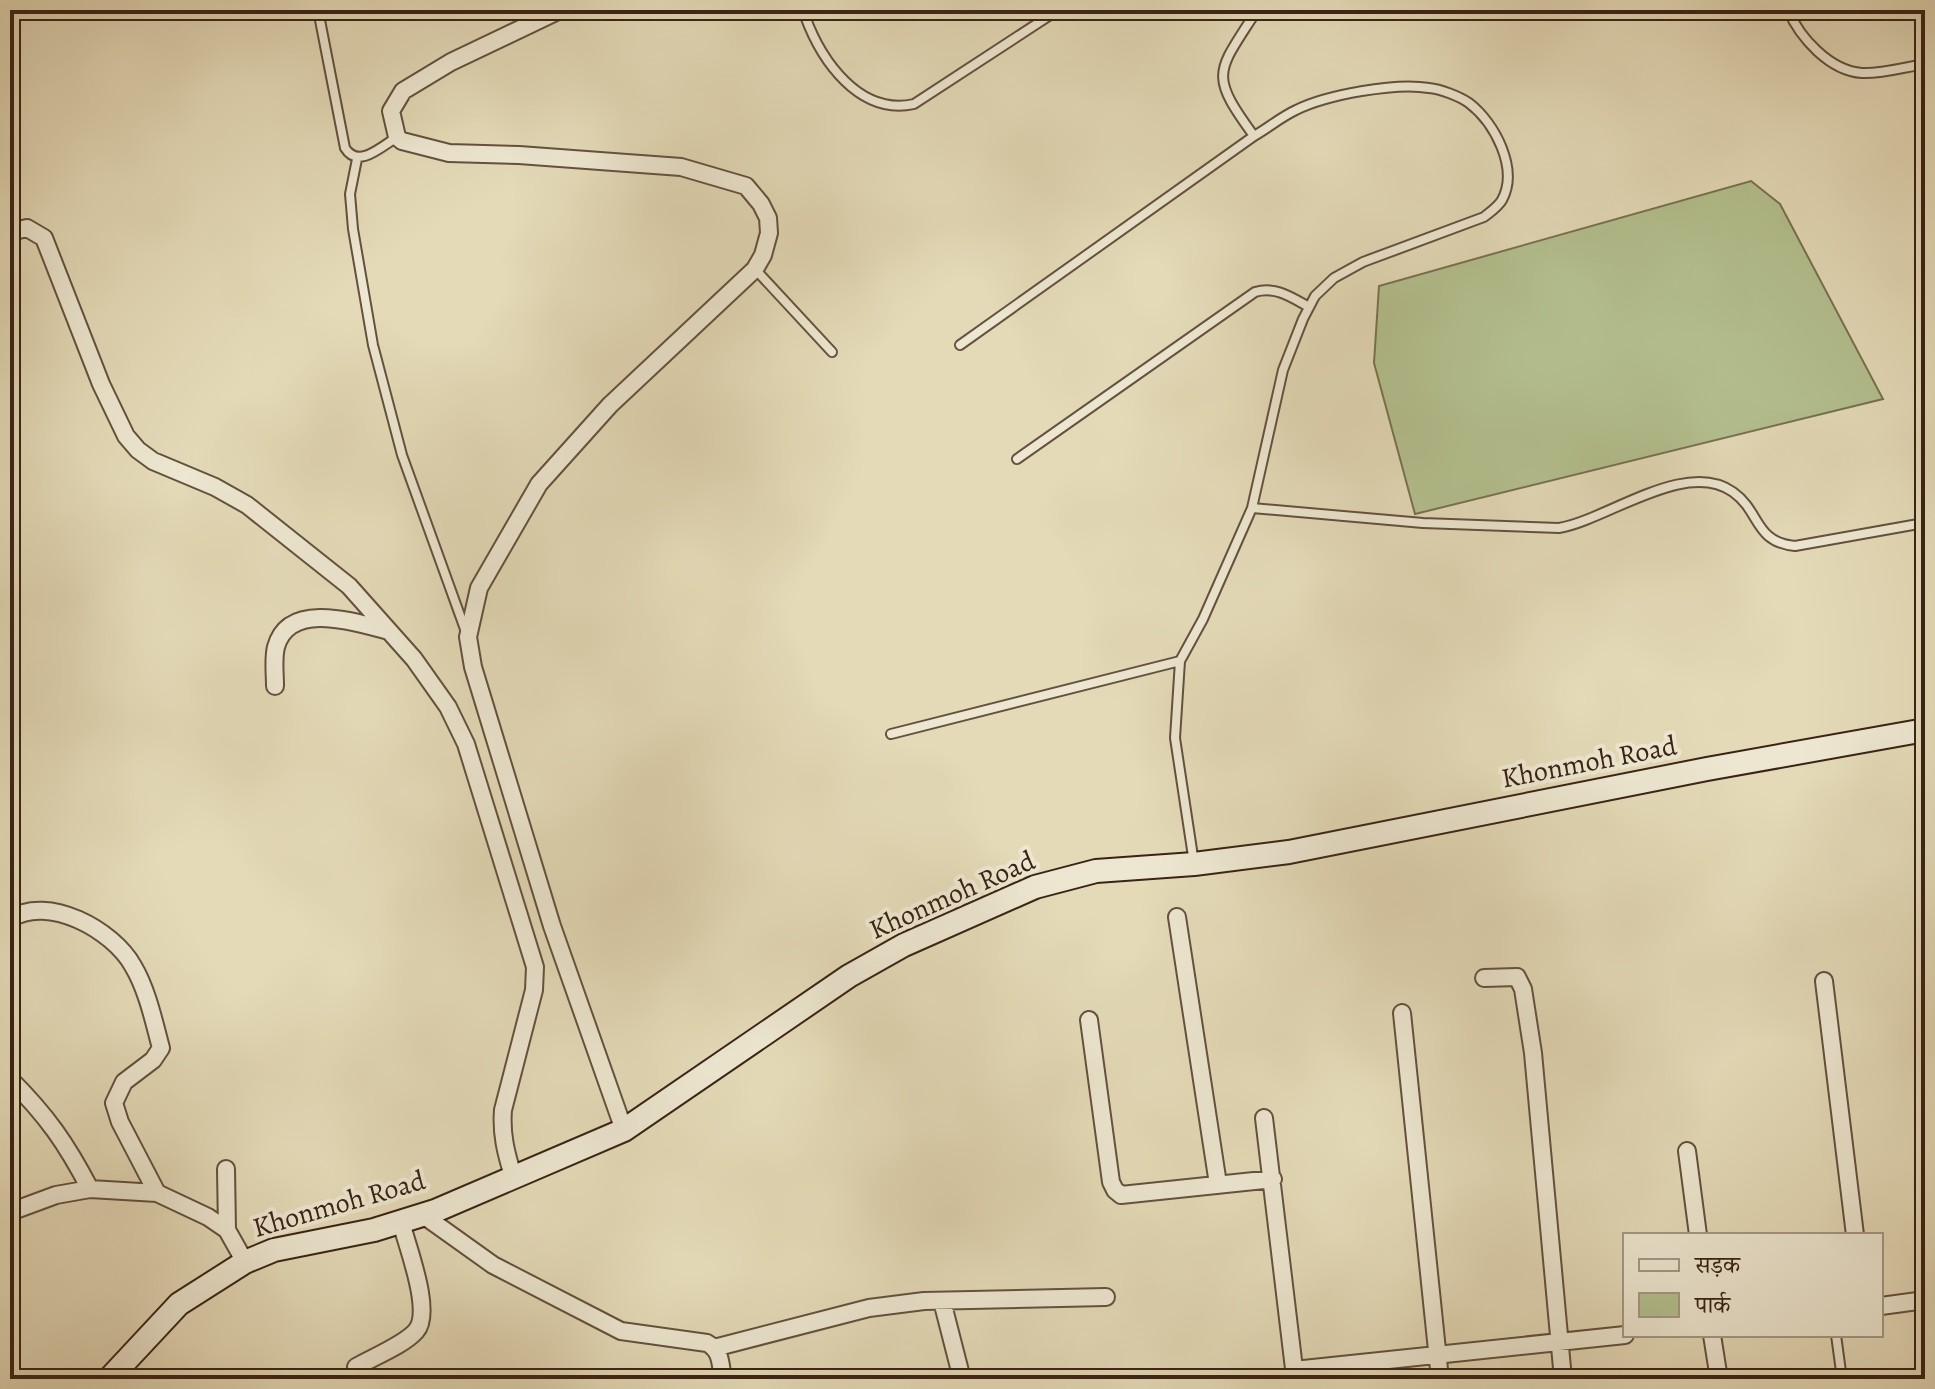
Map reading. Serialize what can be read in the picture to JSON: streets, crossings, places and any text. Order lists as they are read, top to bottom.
{
  "streets": {
    "main road": ["Khonmoh Road"]
  },
  "legend": ["सड़क", "पार्क"]
}
